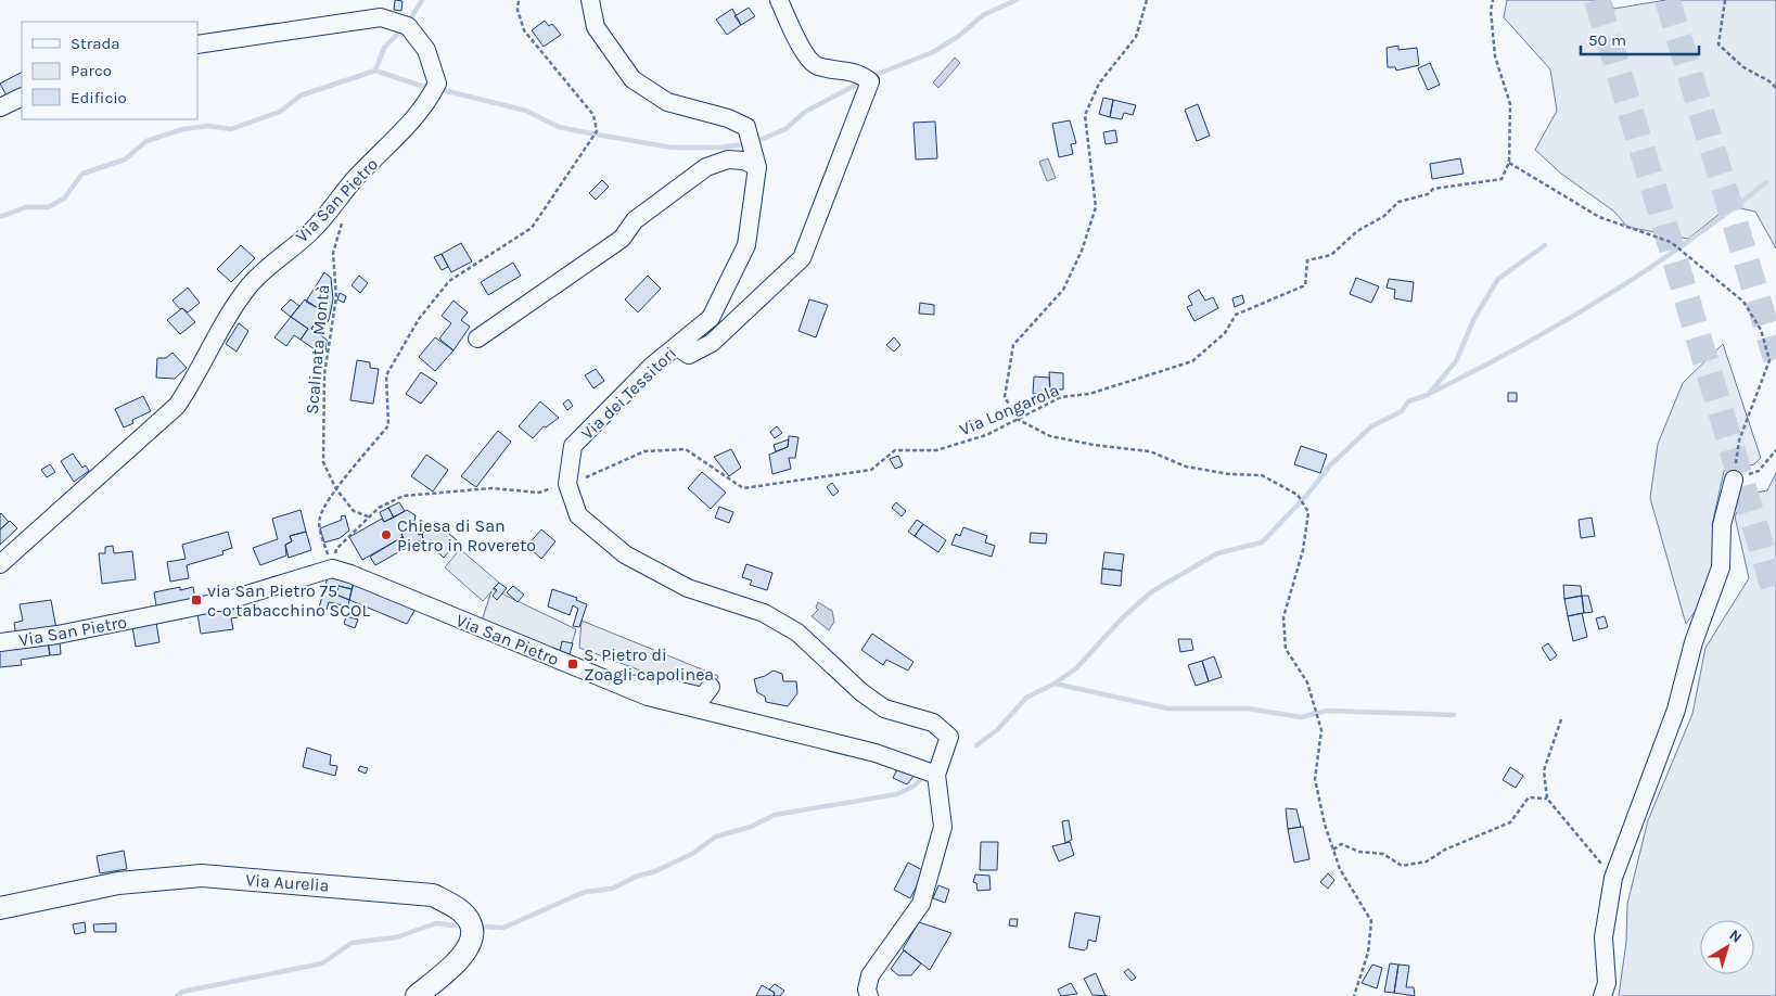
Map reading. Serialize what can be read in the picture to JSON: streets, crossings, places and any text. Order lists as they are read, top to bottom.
{
  "streets": {
    "main road": ["Via Aurelia"],
    "street": ["Via San Pietro", "Via dei Tessitori"],
    "path": ["Scalinata Montà", "Via Longarola"]
  },
  "crossings": [
    ["Via San Pietro", "Via dei Tessitori"],
    ["Via San Pietro", "Via Longarola"],
    ["Scalinata Montà", "Via Longarola"],
    ["Via dei Tessitori", "Via Longarola"]
  ],
  "places": {
    "other": ["Chiesa di San Pietro in Rovereto"],
    "transit": ["via San Pietro 75 c-o tabacchino SCOL", "S. Pietro di Zoagli capolinea"]
  },
  "legend": ["Strada", "Parco", "Edificio"],
  "scale_bar": "50 m",
  "north": "top right"
}
